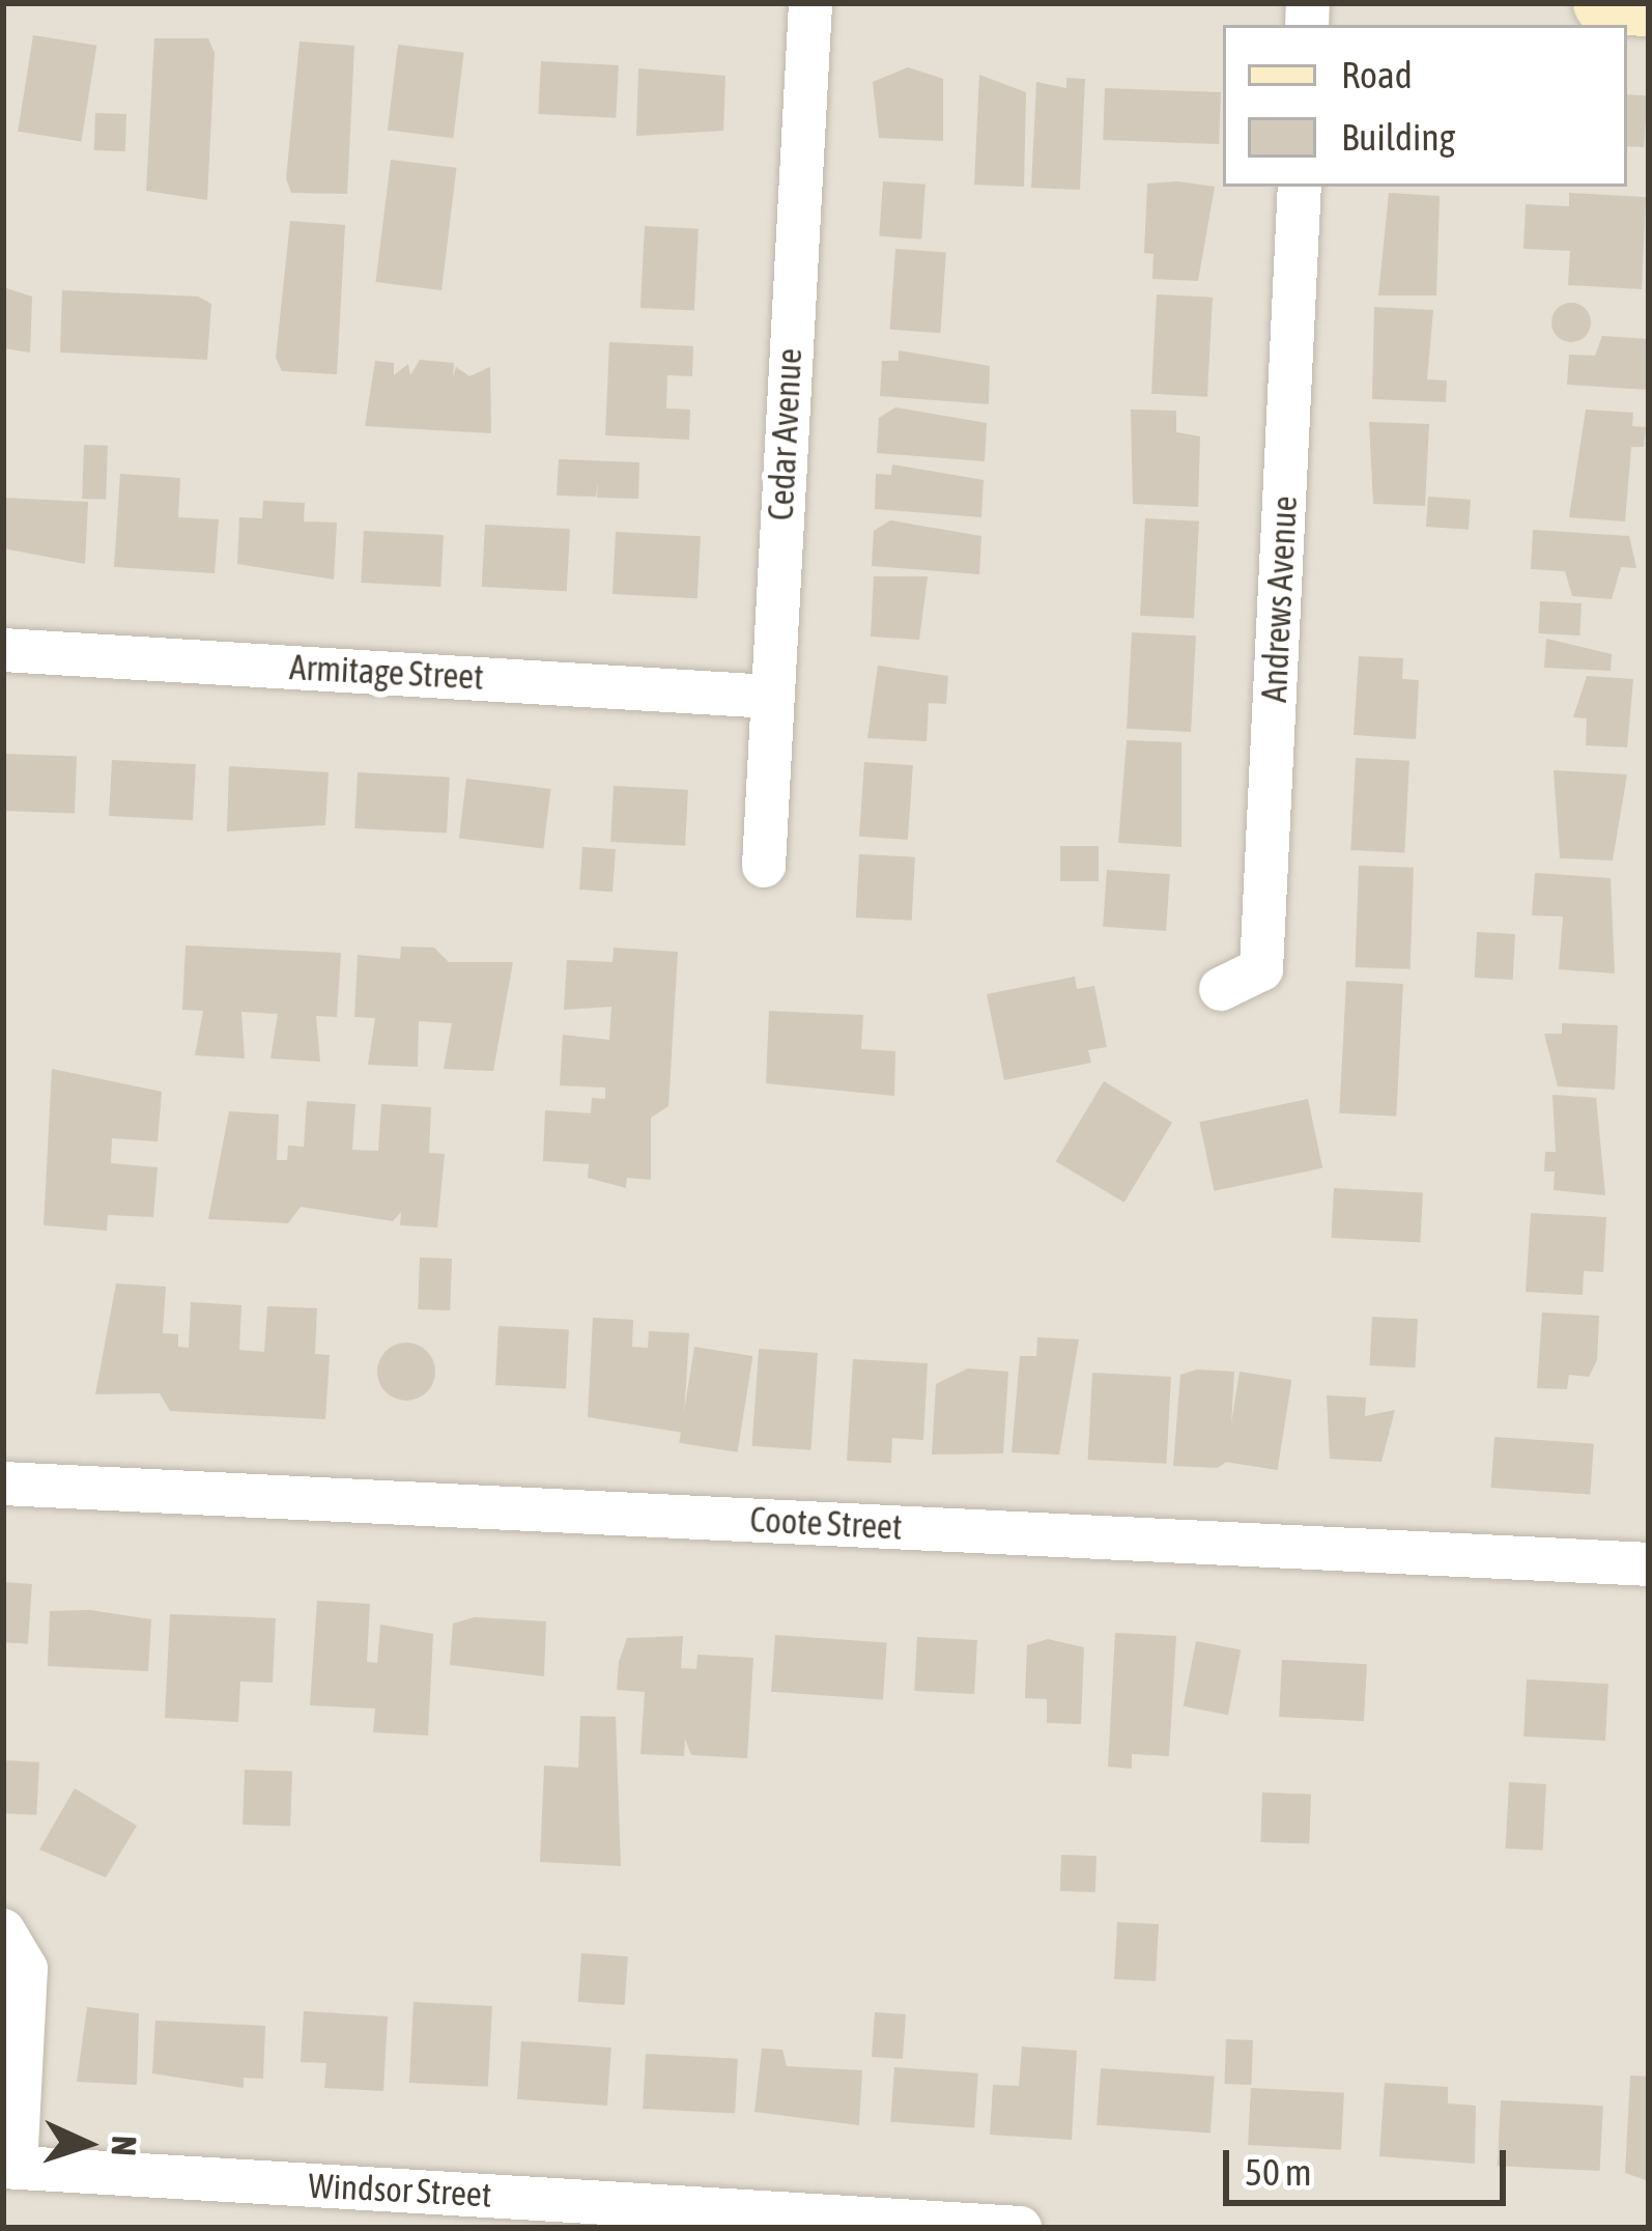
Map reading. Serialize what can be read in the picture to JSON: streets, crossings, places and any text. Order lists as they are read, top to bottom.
{
  "streets": {
    "street": [
      "Cedar Avenue",
      "Andrews Avenue",
      "Armitage Street",
      "Coote Street",
      "Windsor Street"
    ]
  },
  "crossings": [
    ["Cedar Avenue", "Armitage Street"]
  ],
  "legend": ["Road", "Building"],
  "scale_bar": "50 m",
  "north": "right"
}
